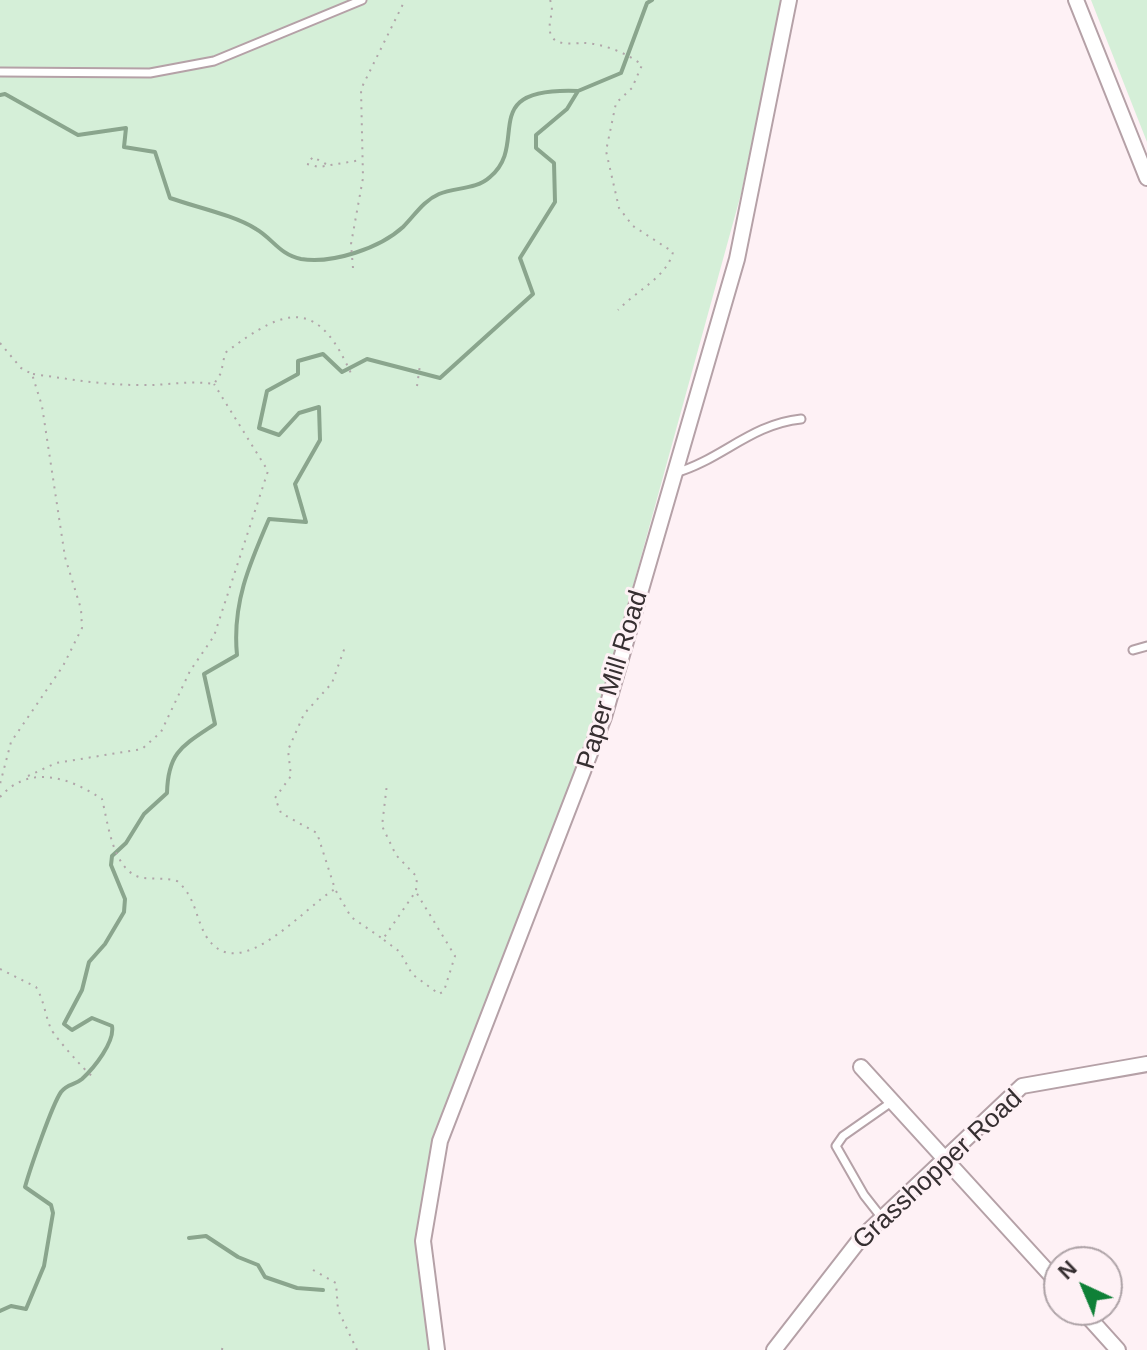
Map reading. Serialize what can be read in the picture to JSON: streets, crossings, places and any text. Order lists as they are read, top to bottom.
{
  "streets": {
    "street": ["Paper Mill Road", "Grasshopper Road"]
  },
  "north": "top left"
}
